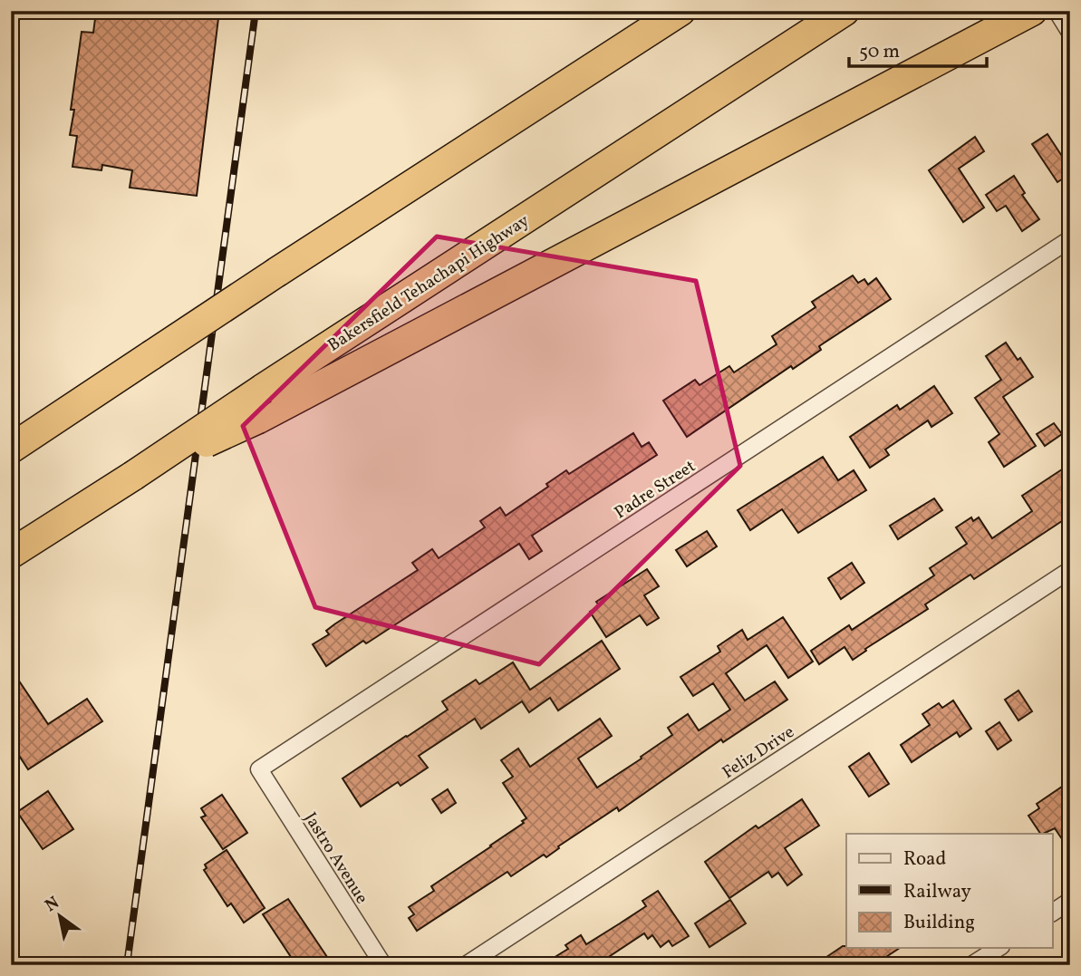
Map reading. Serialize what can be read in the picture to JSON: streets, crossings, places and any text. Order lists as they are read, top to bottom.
{
  "streets": {
    "highway": ["Bakersfield Tehachapi Highway"],
    "street": ["Padre Street", "Feliz Drive", "Jastro Avenue"]
  },
  "crossings": [
    ["Padre Street", "Jastro Avenue"]
  ],
  "legend": ["Road", "Railway", "Building"],
  "scale_bar": "50 m",
  "north": "top left"
}
